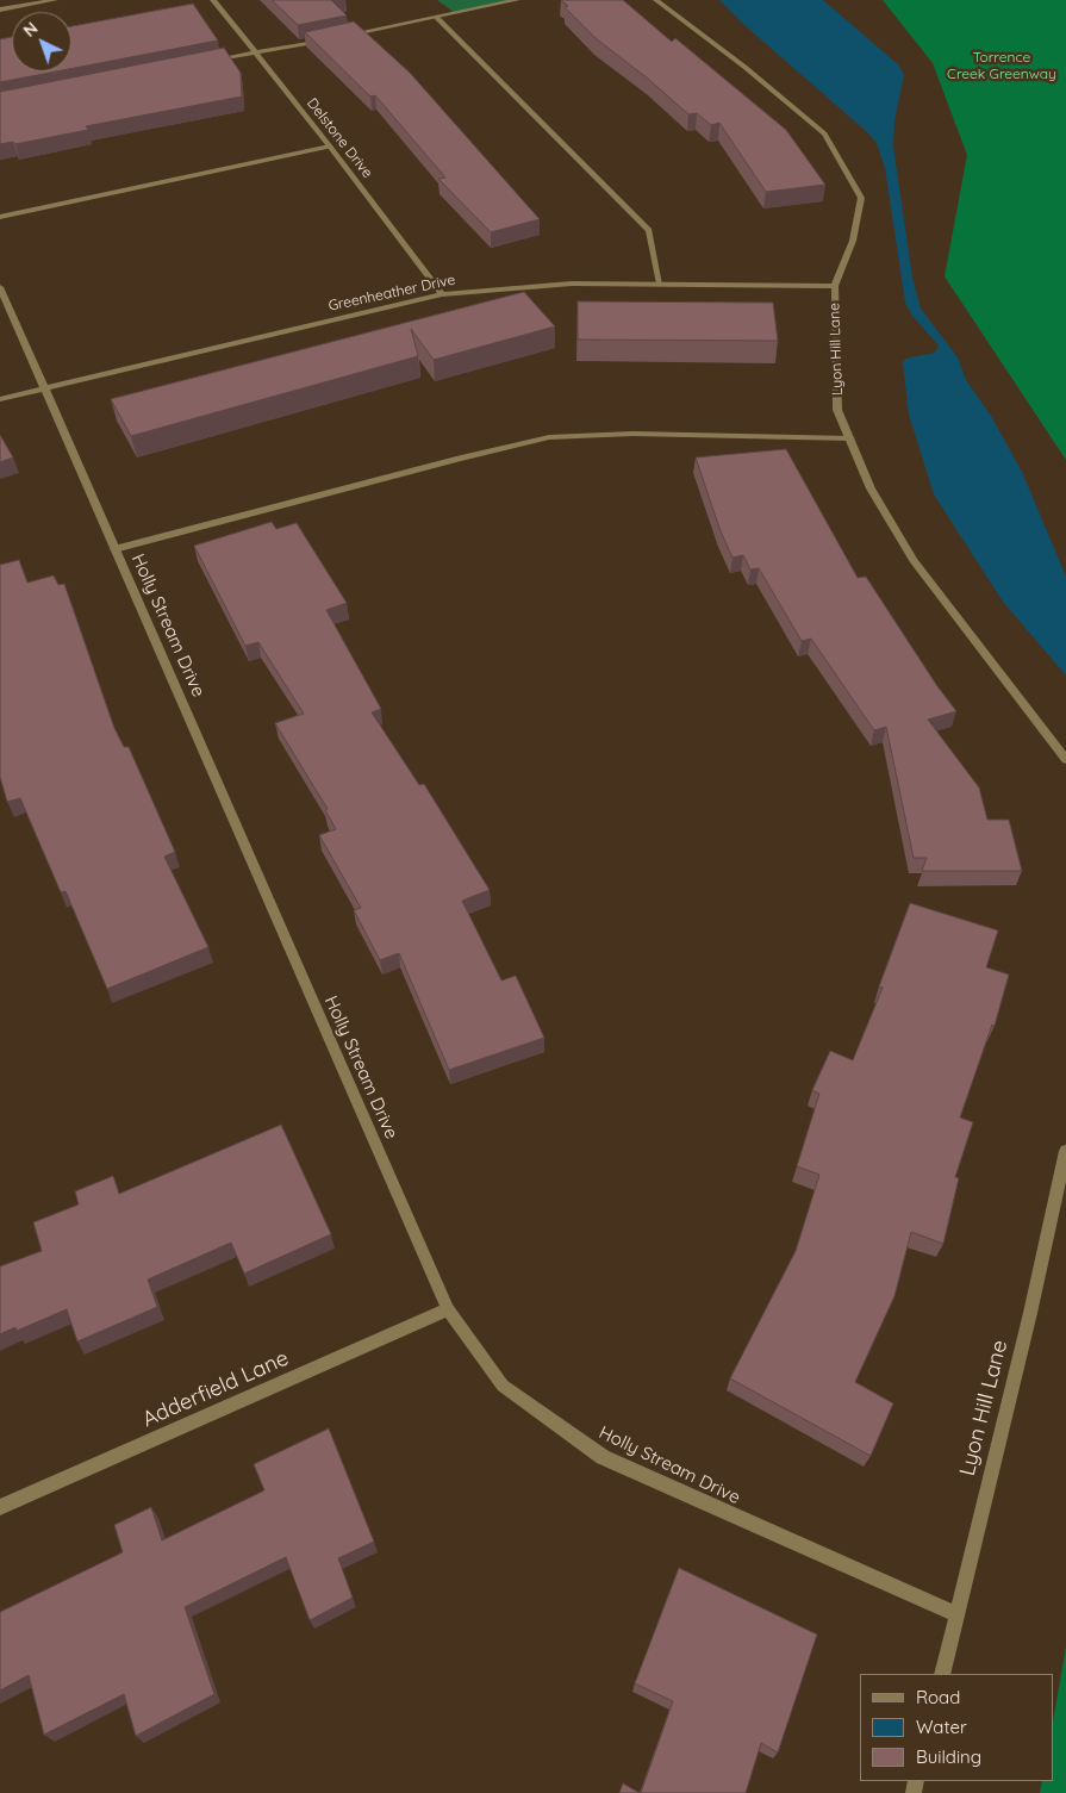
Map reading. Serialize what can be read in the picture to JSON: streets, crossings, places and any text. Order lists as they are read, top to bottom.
{
  "streets": {
    "street": [
      "Delstone Drive",
      "Greenheather Drive",
      "Lyon Hill Lane",
      "Holly Stream Drive",
      "Adderfield Lane"
    ]
  },
  "crossings": [
    ["Delstone Drive", "Greenheather Drive"],
    ["Greenheather Drive", "Lyon Hill Lane"],
    ["Greenheather Drive", "Holly Stream Drive"],
    ["Lyon Hill Lane", "Holly Stream Drive"],
    ["Holly Stream Drive", "Adderfield Lane"]
  ],
  "parks": ["Torrence Creek Greenway"],
  "legend": ["Road", "Water", "Building"],
  "north": "top left"
}
